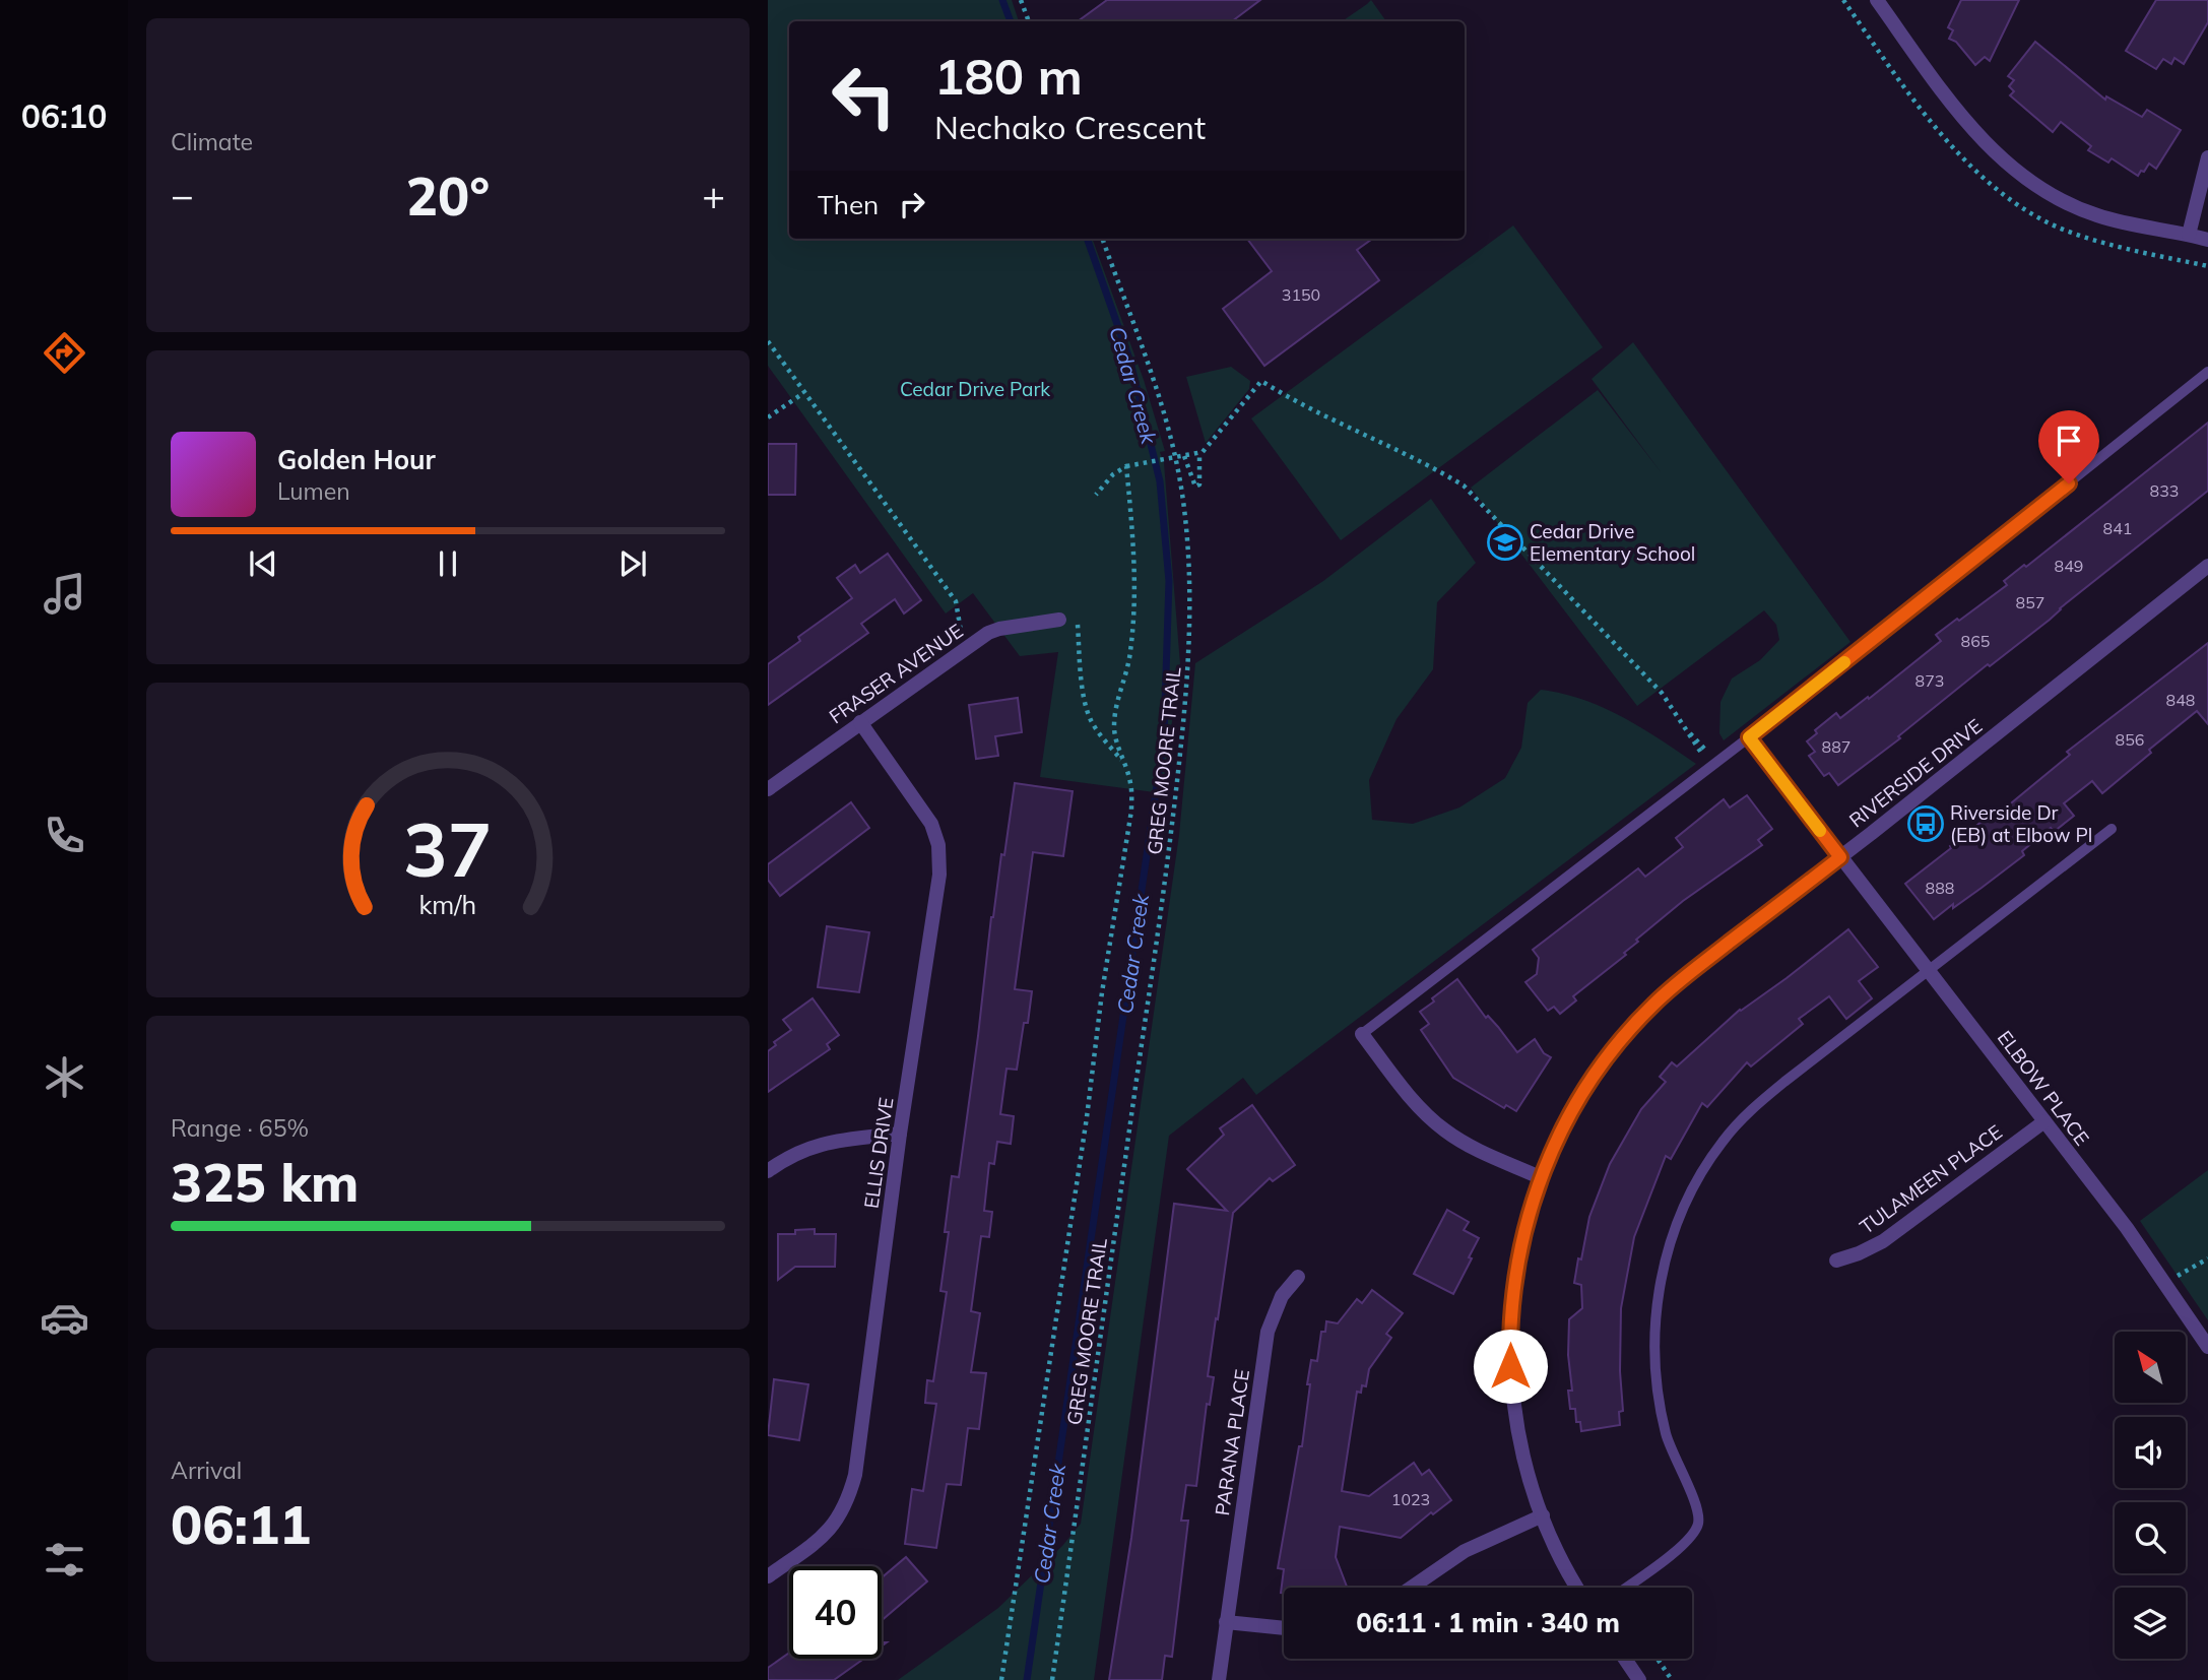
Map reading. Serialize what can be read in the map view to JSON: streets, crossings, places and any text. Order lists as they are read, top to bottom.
{
  "streets": {
    "street": [
      "FRASER AVENUE",
      "RIVERSIDE DRIVE",
      "ELBOW PLACE",
      "ELLIS DRIVE",
      "TULAMEEN PLACE",
      "PARANA PLACE"
    ],
    "path": ["GREG MOORE TRAIL"]
  },
  "crossings": [
    ["FRASER AVENUE", "ELLIS DRIVE"],
    ["RIVERSIDE DRIVE", "ELBOW PLACE"],
    ["ELBOW PLACE", "TULAMEEN PLACE"]
  ],
  "water": ["Cedar Creek"],
  "parks": ["Cedar Drive Park"],
  "places": {
    "school or university": ["Cedar Drive Elementary School"],
    "bus stop": ["Riverside Dr (EB) at Elbow Pl"]
  },
  "house_numbers": [
    "3150",
    "833",
    "841",
    "849",
    "857",
    "865",
    "873",
    "848",
    "856",
    "887",
    "888",
    "1023"
  ],
  "north": "top left",
  "page": {
    "tabs": "06:10",
    "tile": [
      "Climate",
      ["Range · 65%", "325 km"],
      ["Arrival", "06:11"]
    ],
    "turn": ["180 m", "Nechako Crescent"],
    "heat": ["−", "20°", "+"],
    "then": "Then",
    "song": ["Golden Hour", "Lumen"],
    "limit": "40",
    "trip": "06:11 · 1 min · 340 m",
    "gauge": ["37", "km/h"]
  }
}
